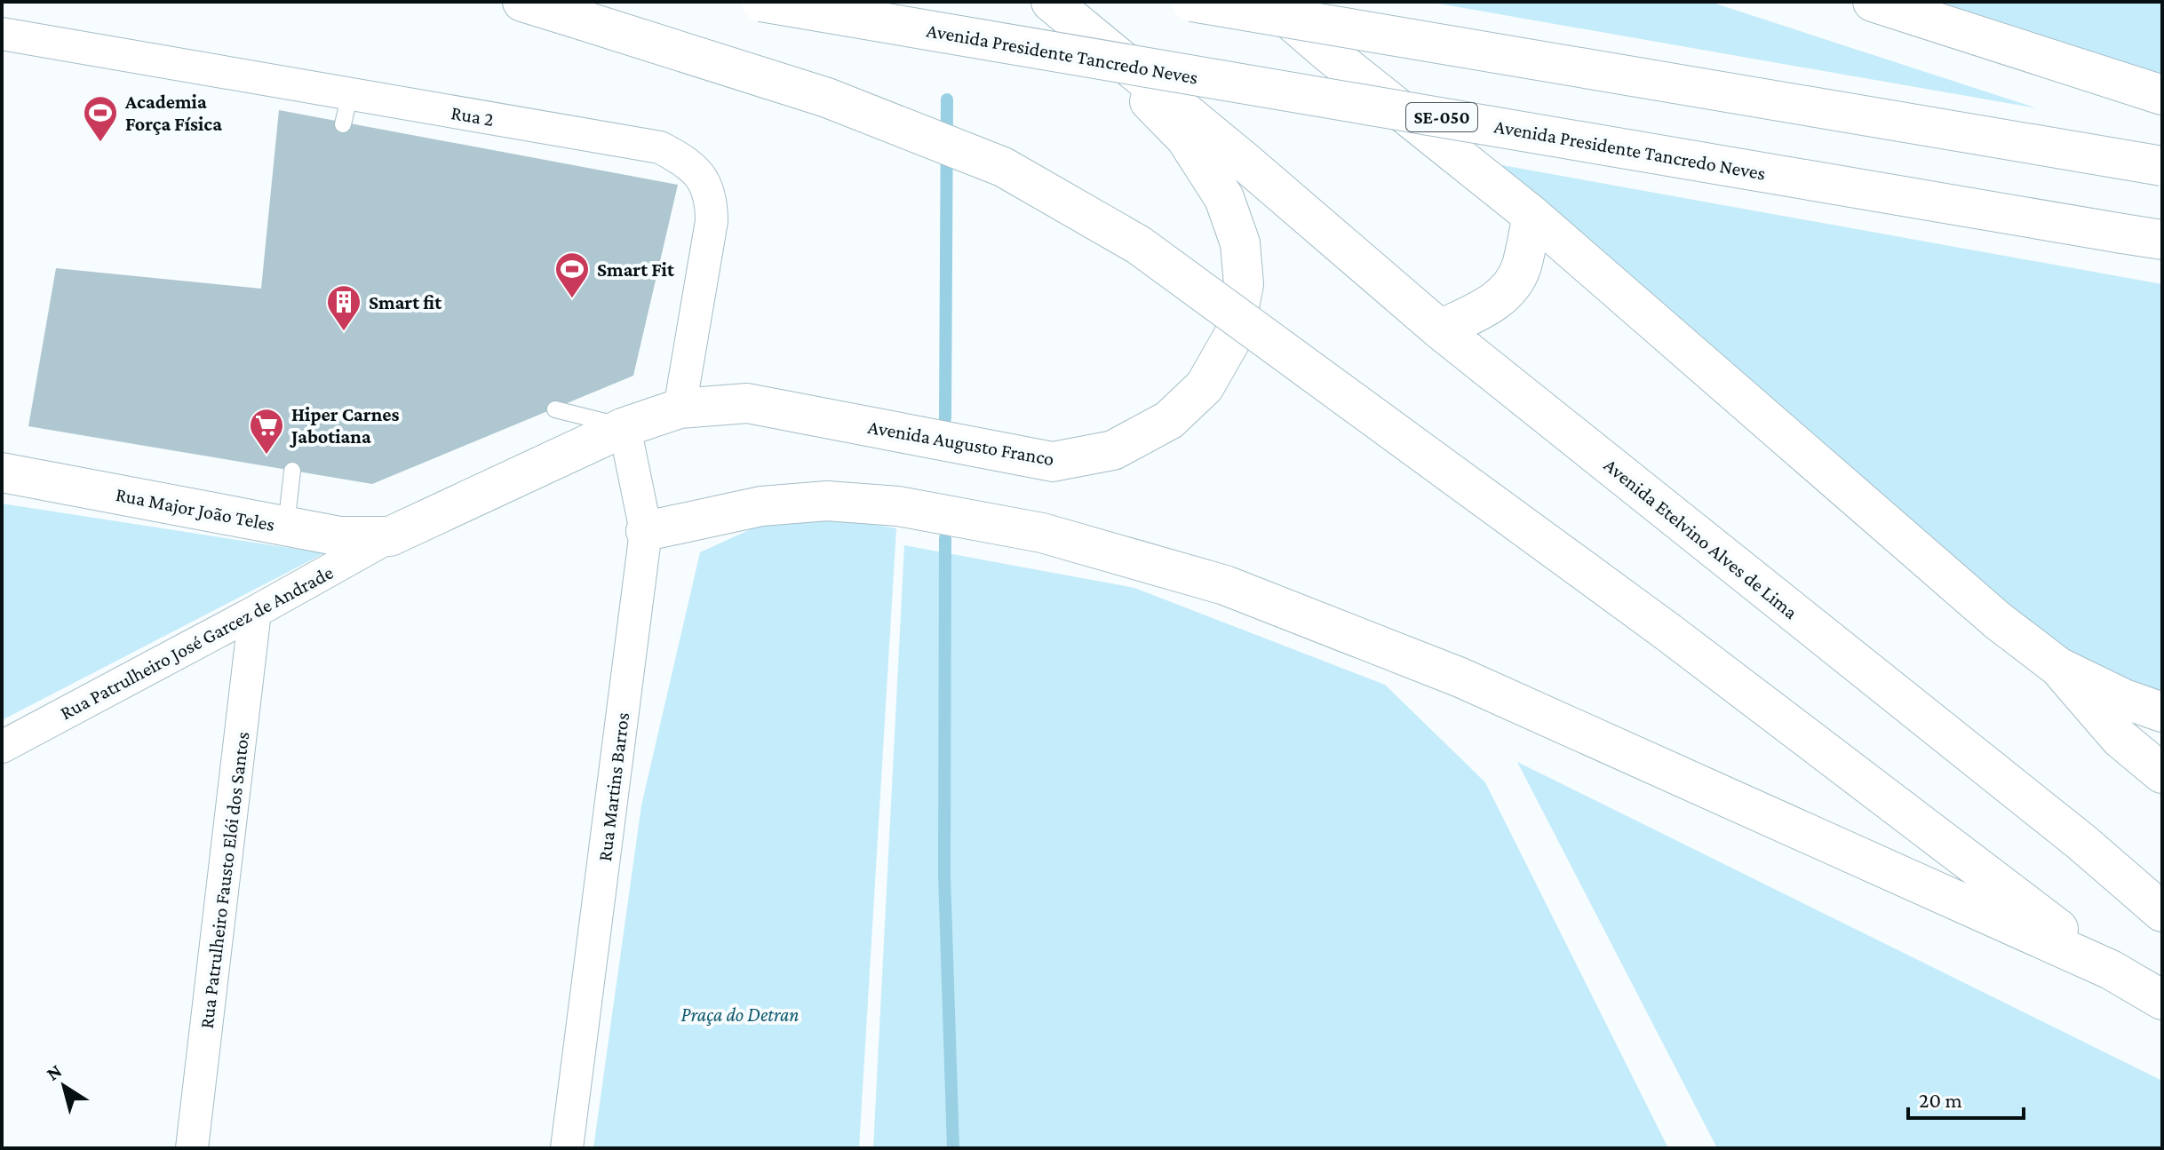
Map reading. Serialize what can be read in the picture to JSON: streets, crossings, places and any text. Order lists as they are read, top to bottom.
{
  "streets": {
    "main road": [
      "Avenida Presidente Tancredo Neves",
      "SE-050",
      "Avenida Augusto Franco",
      "Rua Major João Teles",
      "Avenida Etelvino Alves de Lima"
    ],
    "street": [
      "Rua 2",
      "Rua Patrulheiro José Garcez de Andrade",
      "Rua Martins Barros",
      "Rua Patrulheiro Fausto Elói dos Santos"
    ]
  },
  "crossings": [
    ["Rua 2", "Avenida Augusto Franco"],
    ["Avenida Augusto Franco", "Rua Major João Teles"],
    ["Avenida Augusto Franco", "Avenida Etelvino Alves de Lima"],
    ["Avenida Augusto Franco", "Rua Patrulheiro José Garcez de Andrade"],
    ["Avenida Augusto Franco", "Rua Martins Barros"],
    ["Rua Major João Teles", "Rua Patrulheiro José Garcez de Andrade"],
    ["Rua Patrulheiro José Garcez de Andrade", "Rua Patrulheiro Fausto Elói dos Santos"]
  ],
  "parks": ["Praça do Detran"],
  "places": {
    "sports": ["Academia Força Física", "Smart Fit"],
    "building": ["Smart fit"],
    "supermarket": ["Hiper Carnes Jabotiana"]
  },
  "scale_bar": "20 m",
  "north": "top left"
}
